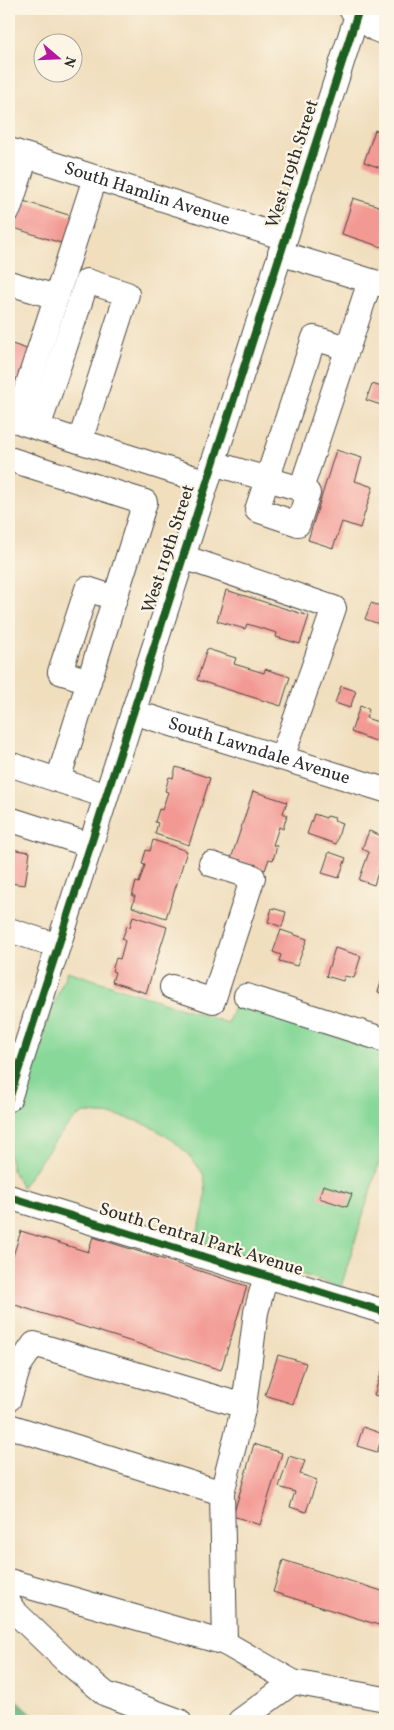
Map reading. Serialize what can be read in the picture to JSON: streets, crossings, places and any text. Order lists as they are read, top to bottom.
{
  "streets": {
    "street": [
      "West 119th Street",
      "South Hamlin Avenue",
      "South Lawndale Avenue",
      "South Central Park Avenue"
    ]
  },
  "crossings": [
    ["West 119th Street", "South Hamlin Avenue"],
    ["West 119th Street", "South Lawndale Avenue"]
  ],
  "north": "right"
}
